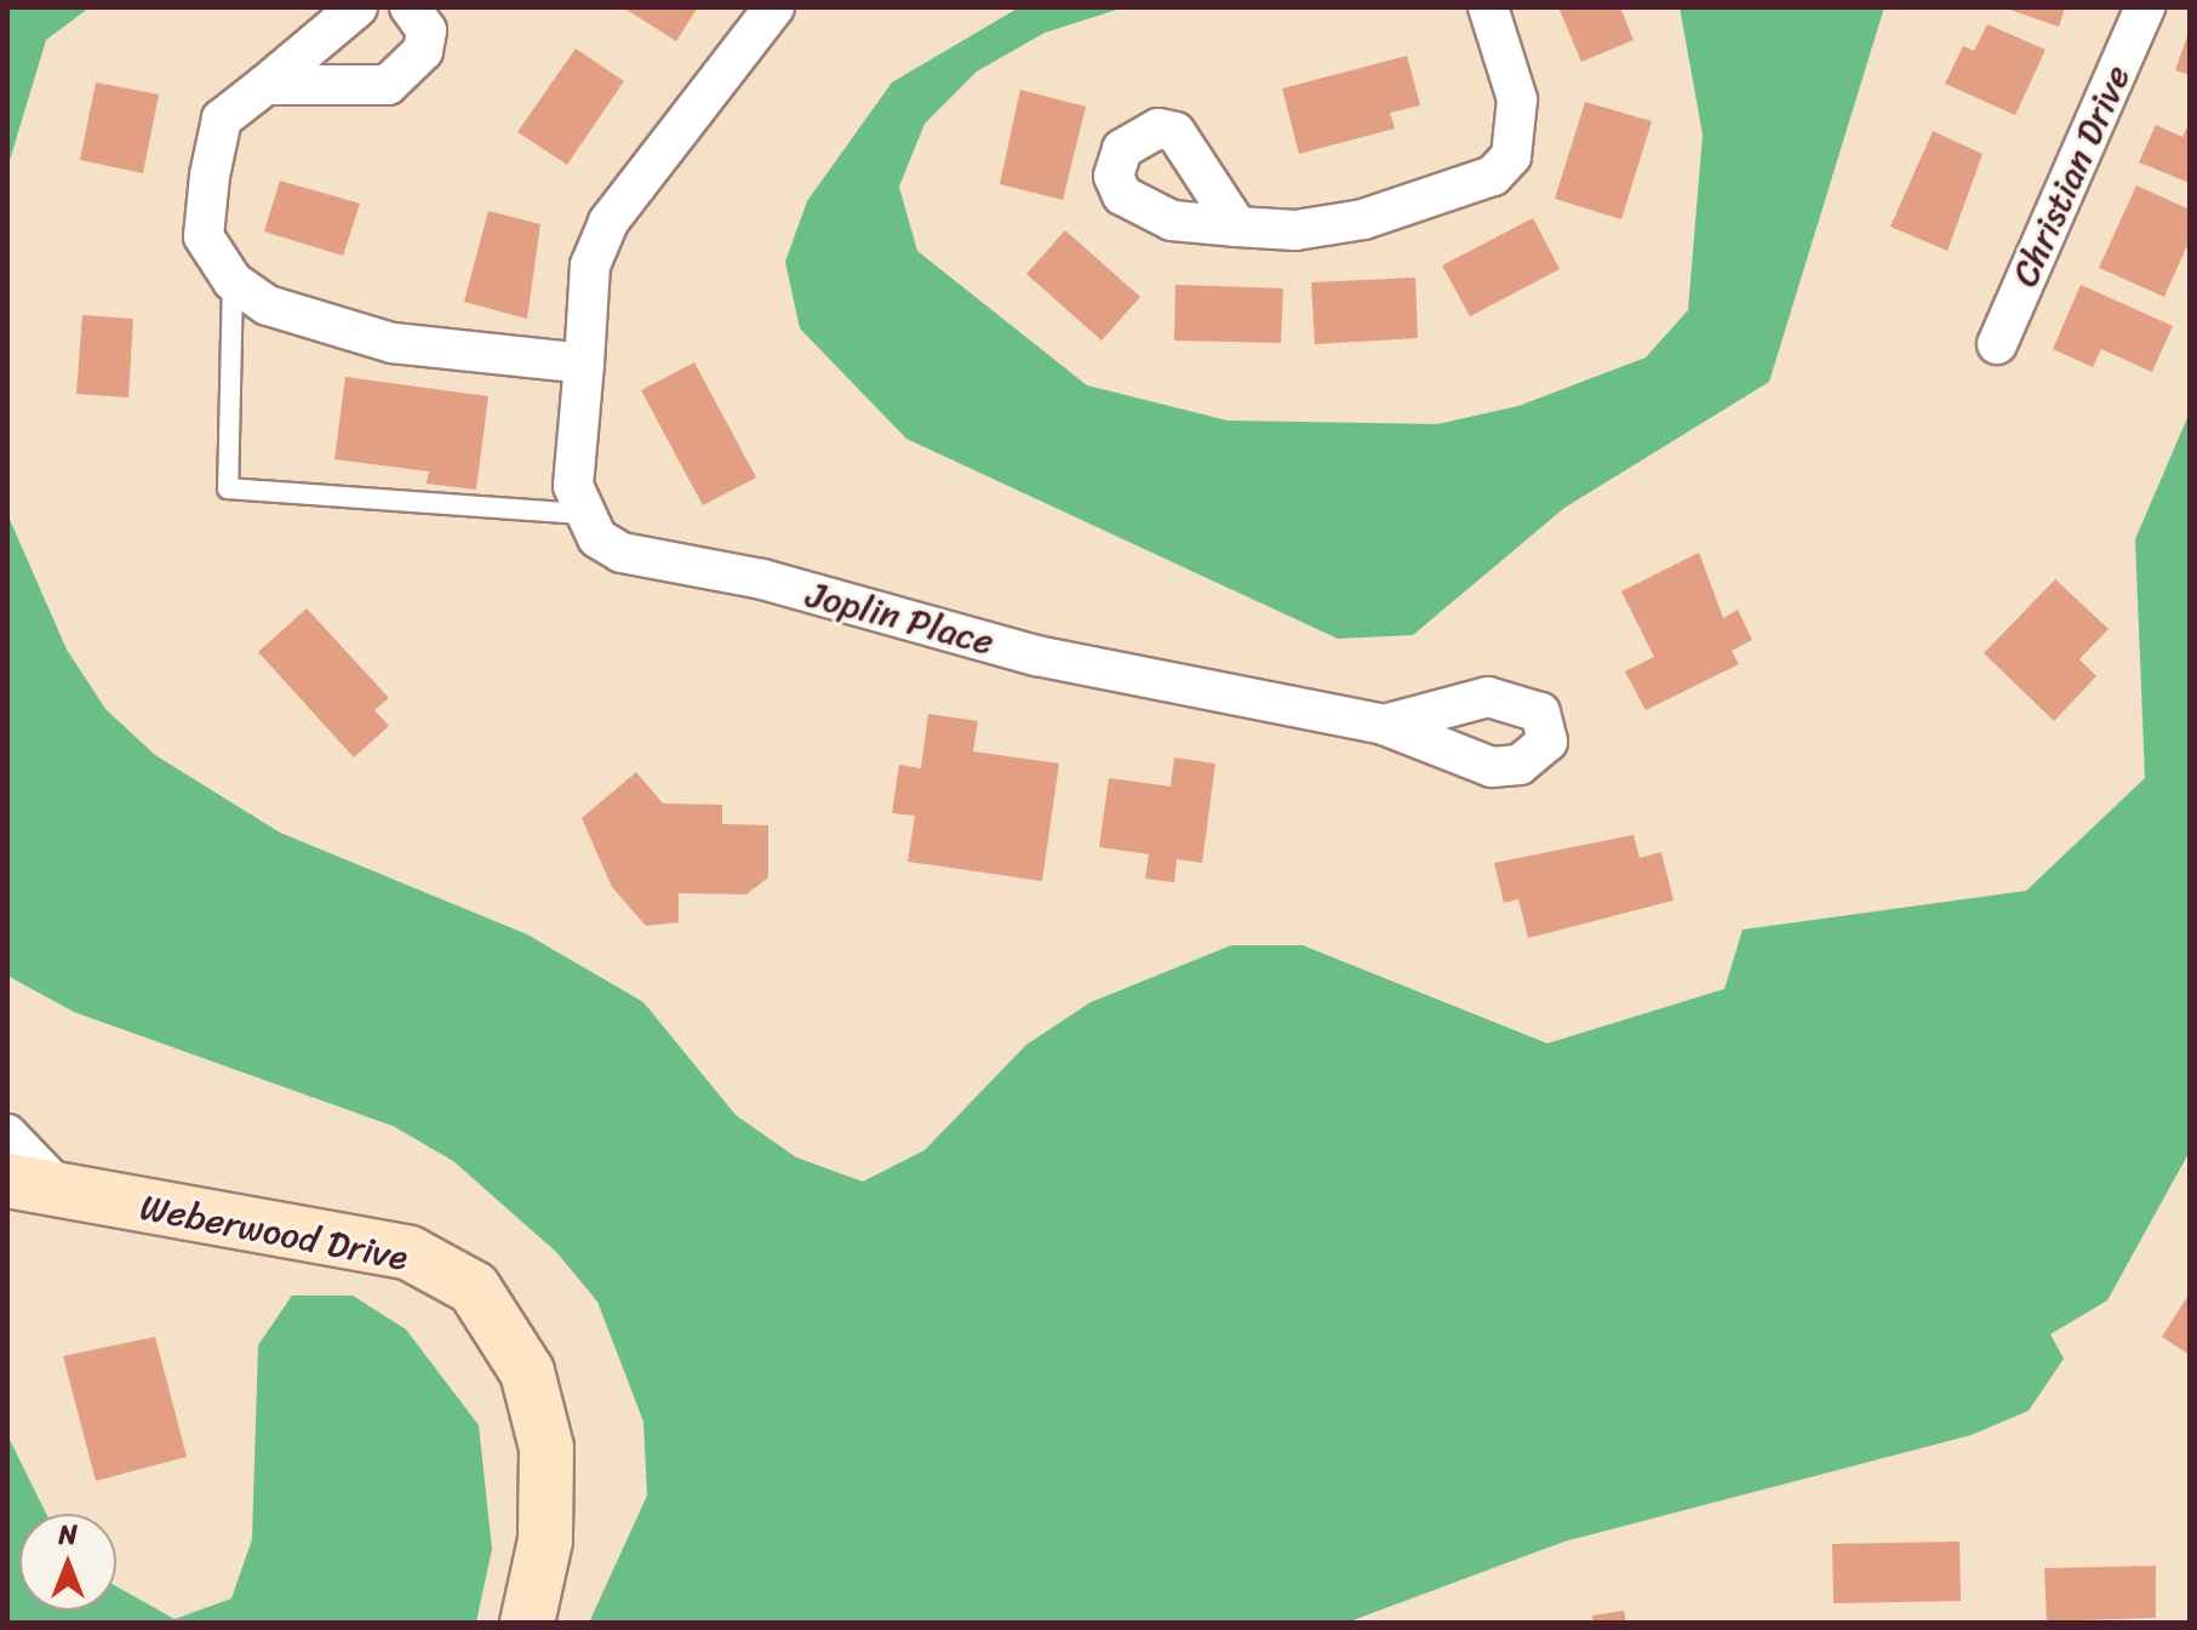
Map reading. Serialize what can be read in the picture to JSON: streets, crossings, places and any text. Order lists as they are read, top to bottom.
{
  "streets": {
    "street": ["Christian Drive", "Joplin Place", "Weberwood Drive"]
  },
  "north": "top"
}
